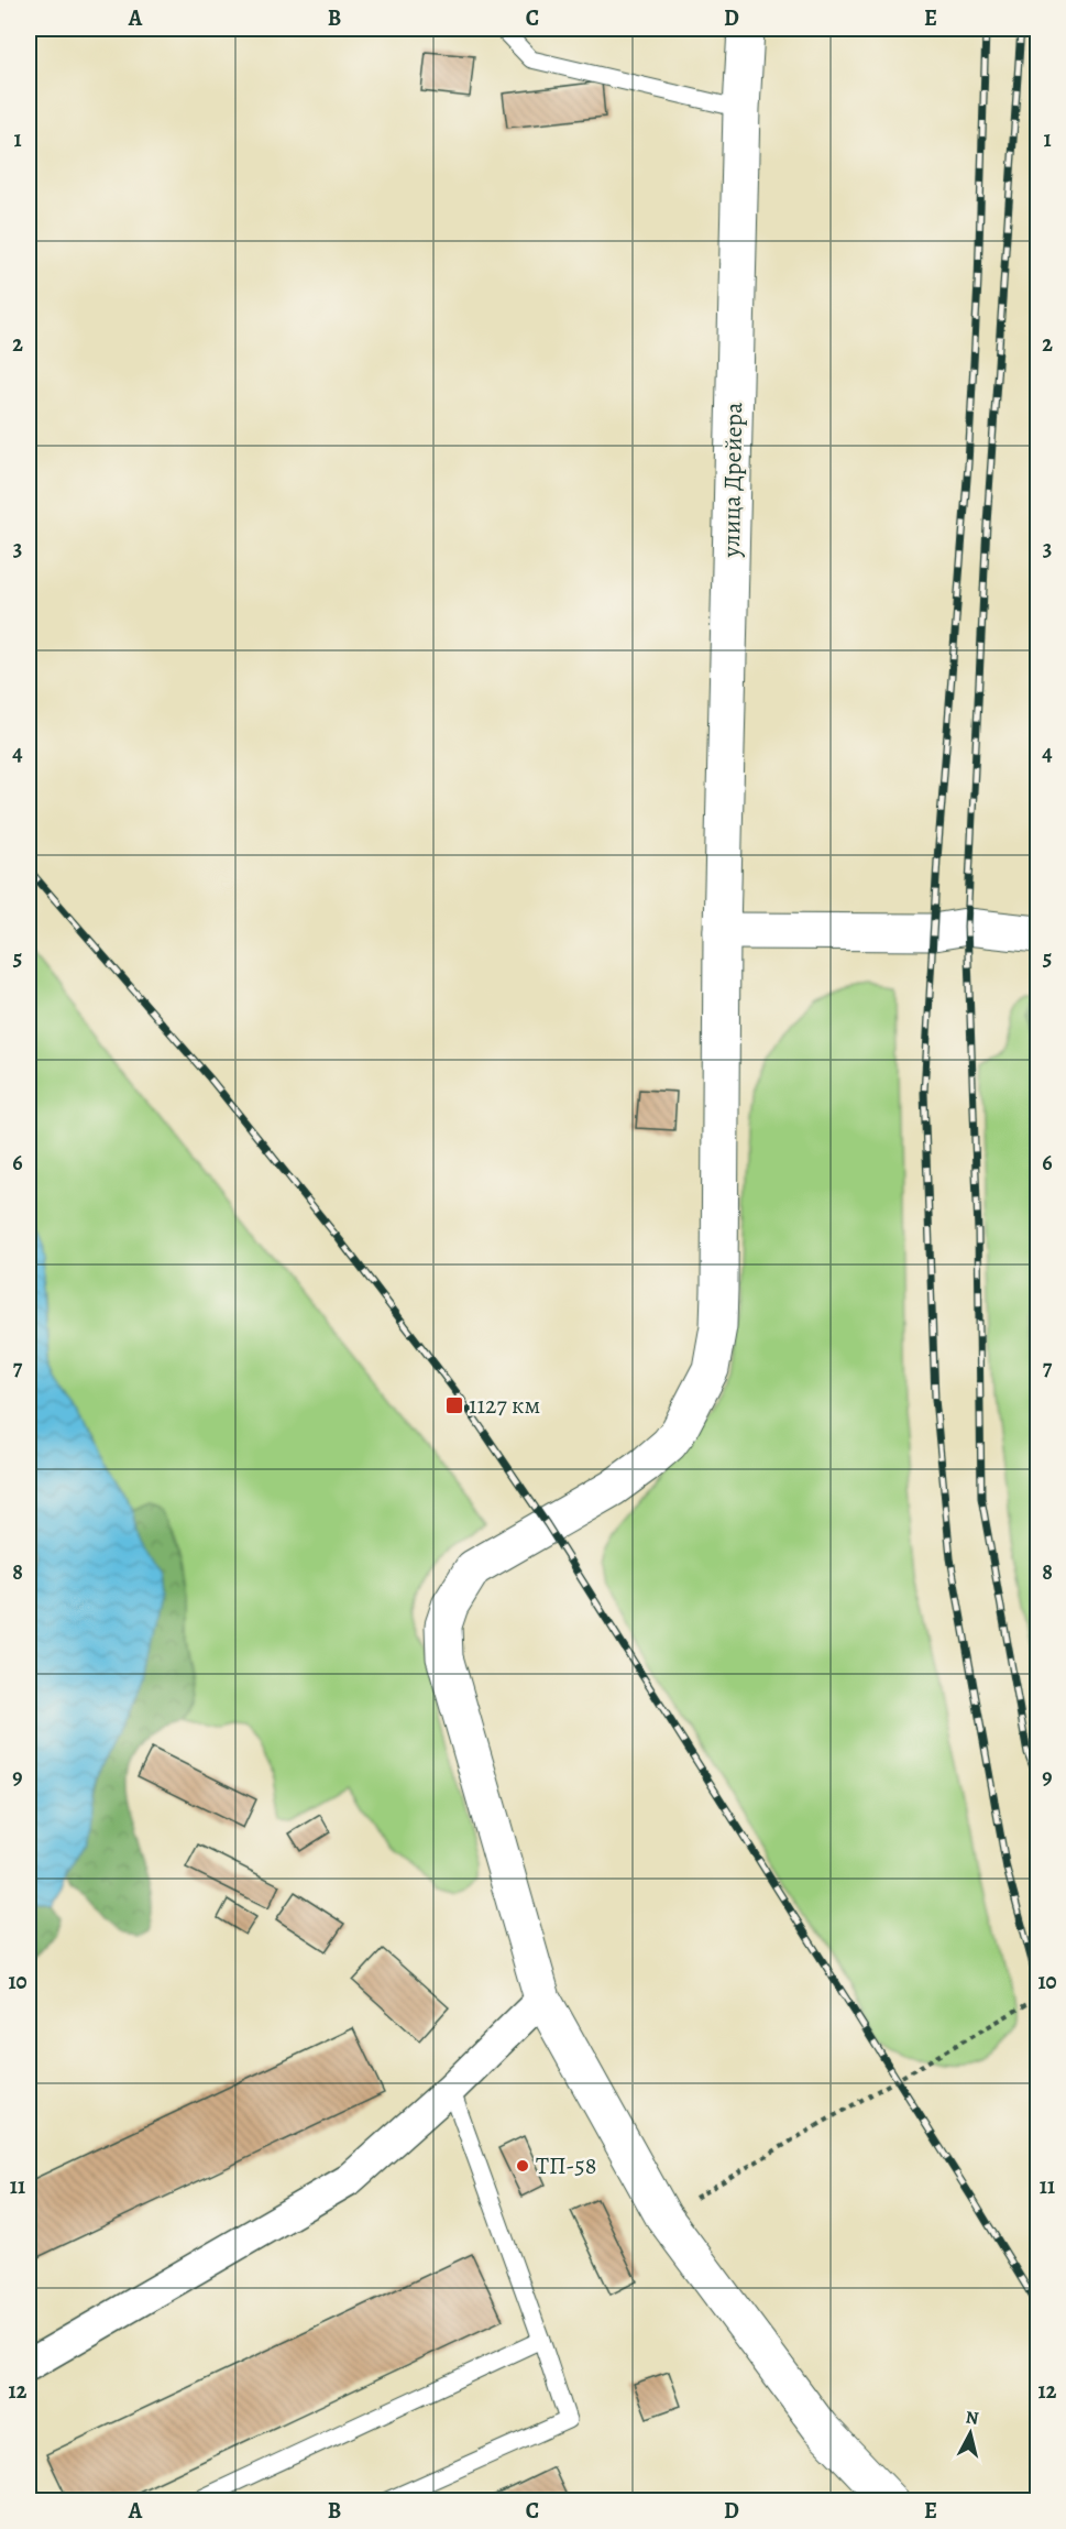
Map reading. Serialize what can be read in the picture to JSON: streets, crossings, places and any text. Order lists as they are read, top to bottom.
{
  "streets": {
    "street": ["улица Дрейера"]
  },
  "places": {
    "transit": ["1127 км"],
    "other": ["ТП-58"]
  },
  "north": "top",
  "grid": {
    "columns": [
      "A",
      "B",
      "C",
      "D",
      "E"
    ],
    "rows": [
      "1",
      "2",
      "3",
      "4",
      "5",
      "6",
      "7",
      "8",
      "9",
      "10",
      "11",
      "12"
    ]
  }
}
